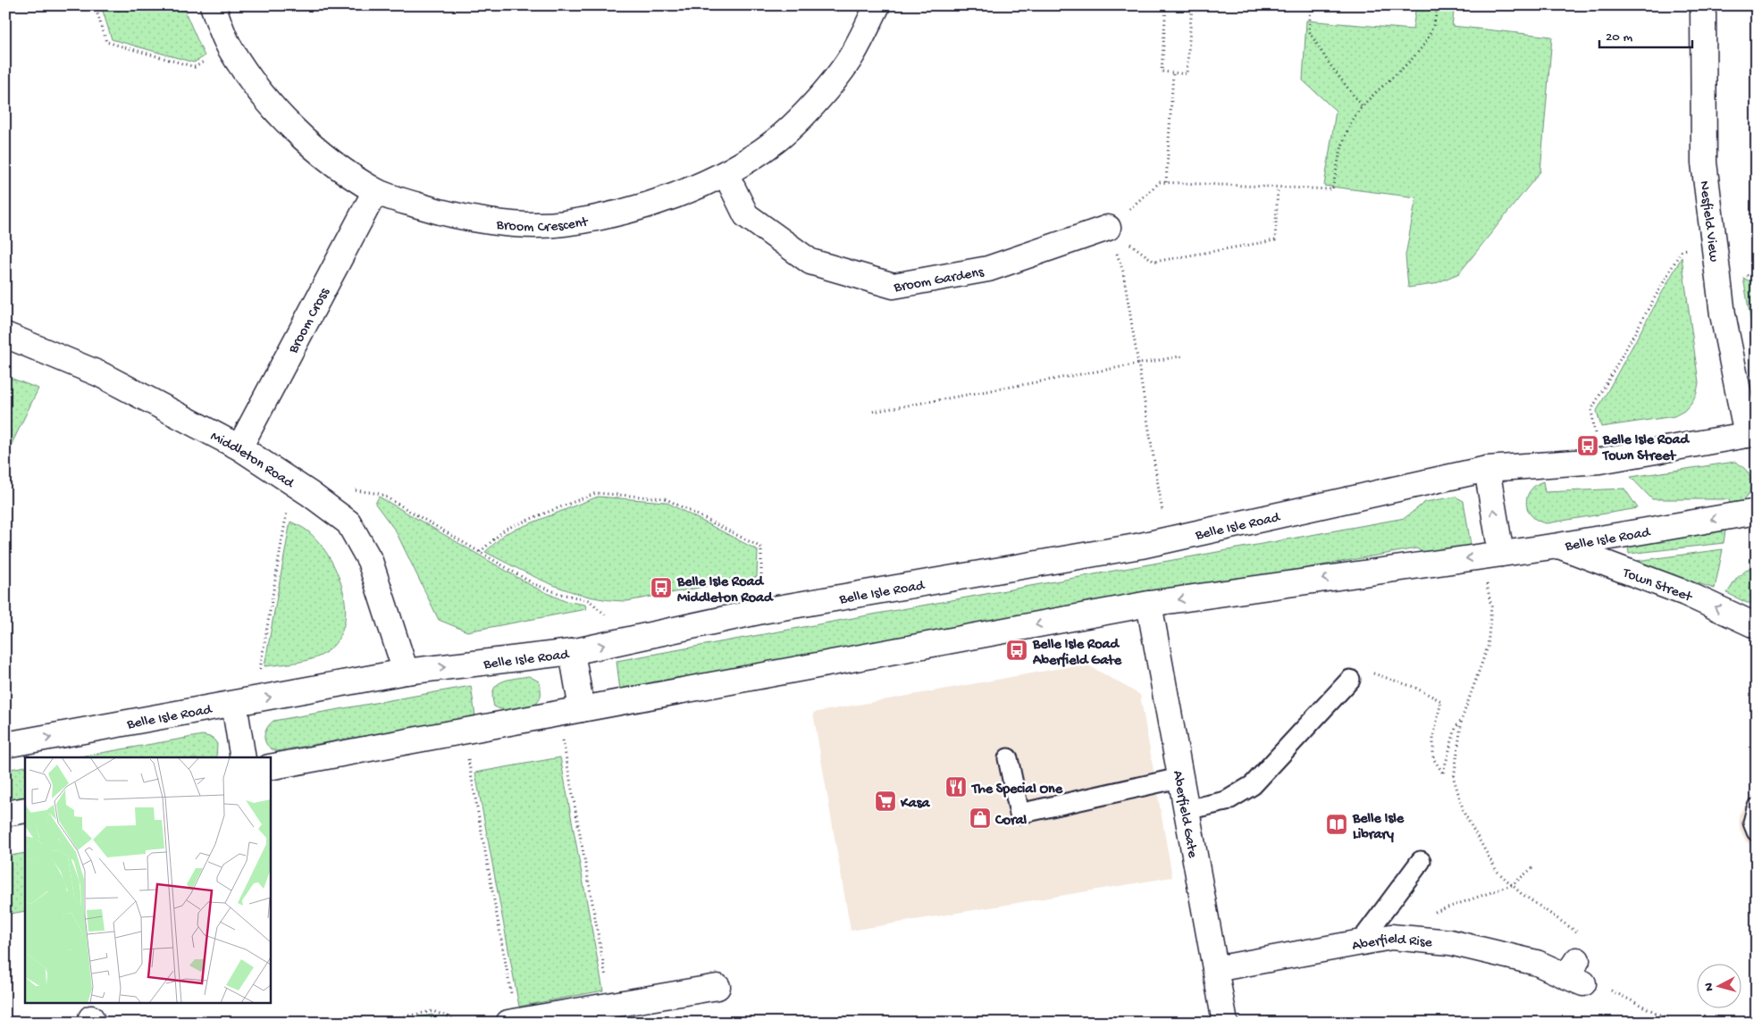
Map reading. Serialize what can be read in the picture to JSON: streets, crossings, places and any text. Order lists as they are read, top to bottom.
{
  "streets": {
    "street": [
      "Broom Crescent",
      "Nesfield View",
      "Broom Gardens",
      "Broom Cross",
      "Middleton Road",
      "Belle Isle Road",
      "Town Street",
      "Aberfield Gate",
      "Aberfield Rise"
    ]
  },
  "crossings": [
    ["Broom Crescent", "Broom Gardens"],
    ["Broom Crescent", "Broom Cross"],
    ["Nesfield View", "Belle Isle Road"],
    ["Broom Cross", "Middleton Road"],
    ["Middleton Road", "Belle Isle Road"],
    ["Belle Isle Road", "Town Street"],
    ["Belle Isle Road", "Aberfield Gate"],
    ["Aberfield Gate", "Aberfield Rise"]
  ],
  "one_way": ["Town Street"],
  "places": {
    "bus stop": ["Belle Isle Road Town Street", "Belle Isle Road Middleton Road", "Belle Isle Road Aberfield Gate"],
    "restaurant": ["The Special One"],
    "supermarket": ["Kasa"],
    "shop": ["Coral"],
    "library": ["Belle Isle Library"]
  },
  "scale_bar": "20 m",
  "north": "left"
}
